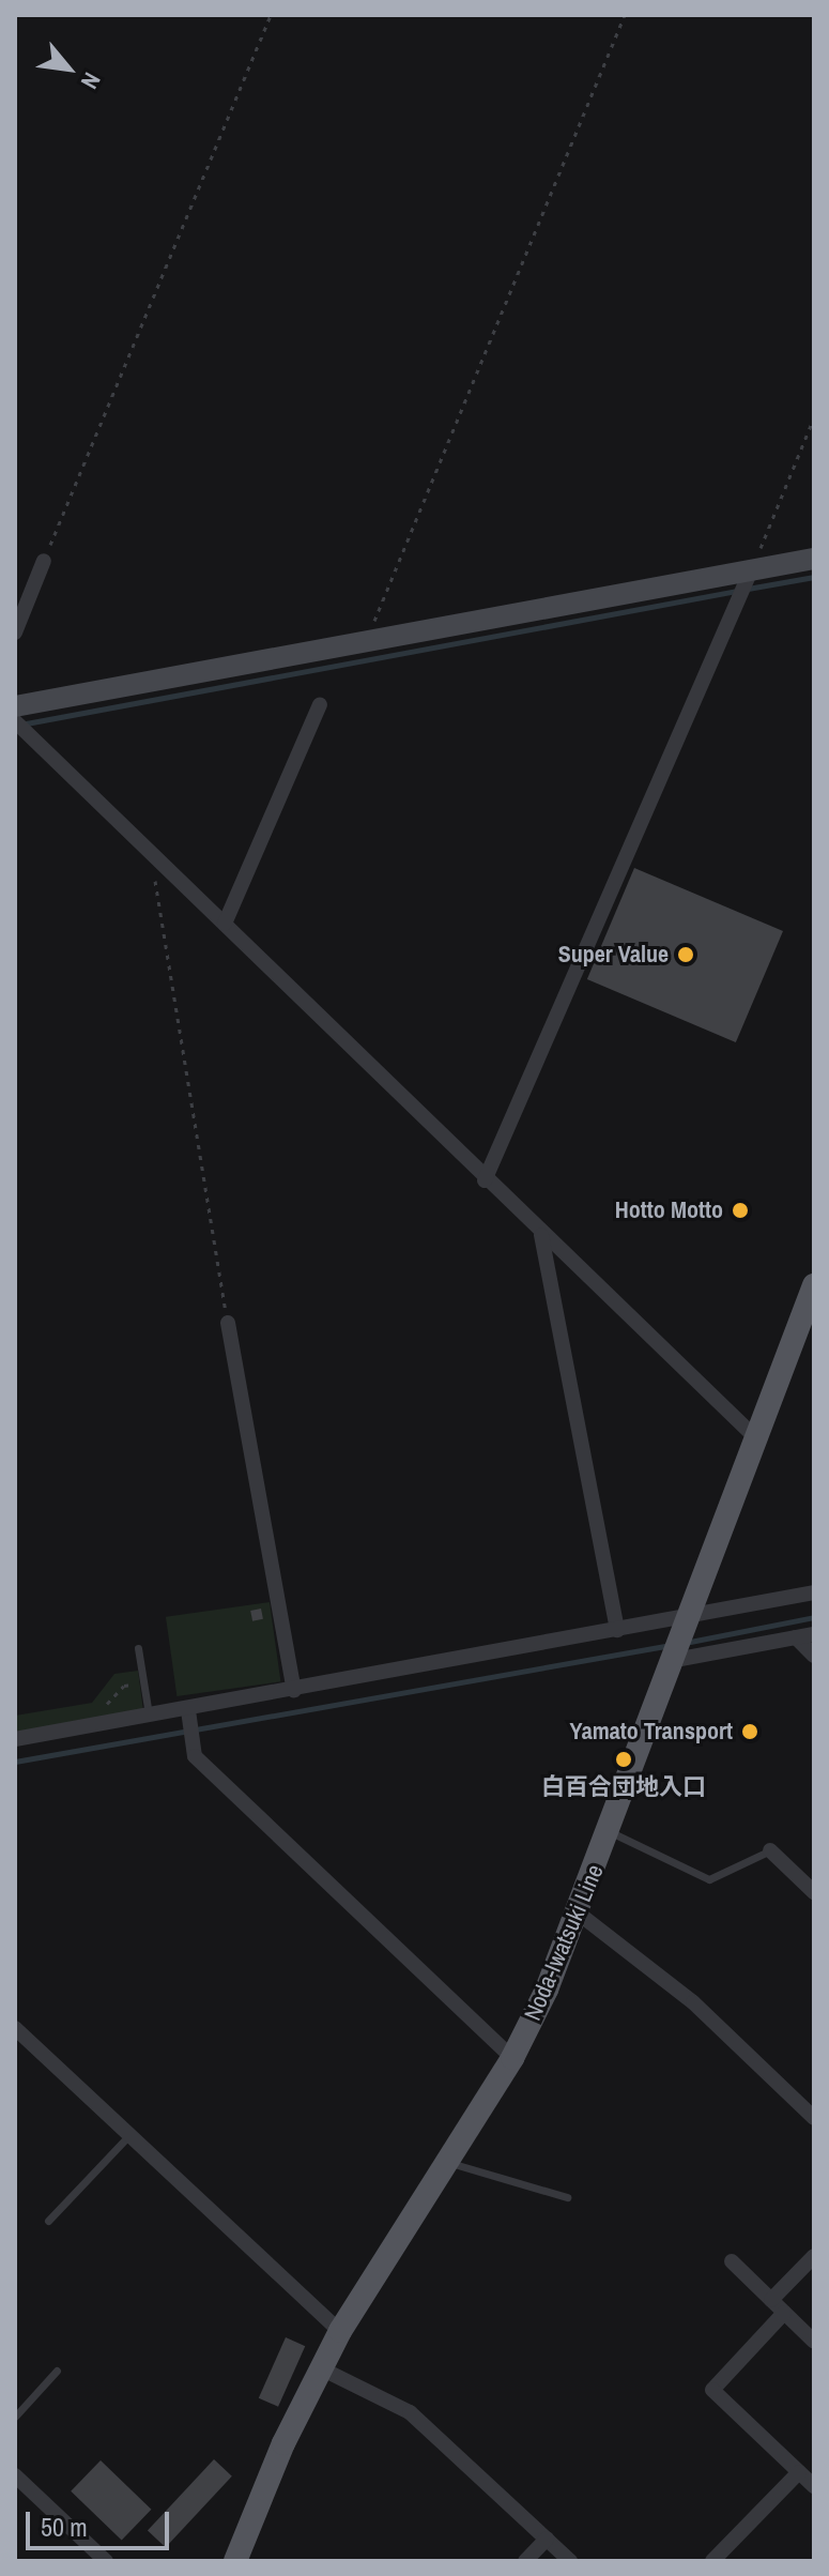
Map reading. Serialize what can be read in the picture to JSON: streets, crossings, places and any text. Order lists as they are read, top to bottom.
{
  "streets": {
    "main road": ["Noda-Iwatsuki Line"]
  },
  "places": [
    "Super Value",
    "Hotto Motto",
    "Yamato Transport",
    "白百合団地入口"
  ],
  "scale_bar": "50 m",
  "north": "bottom right"
}
